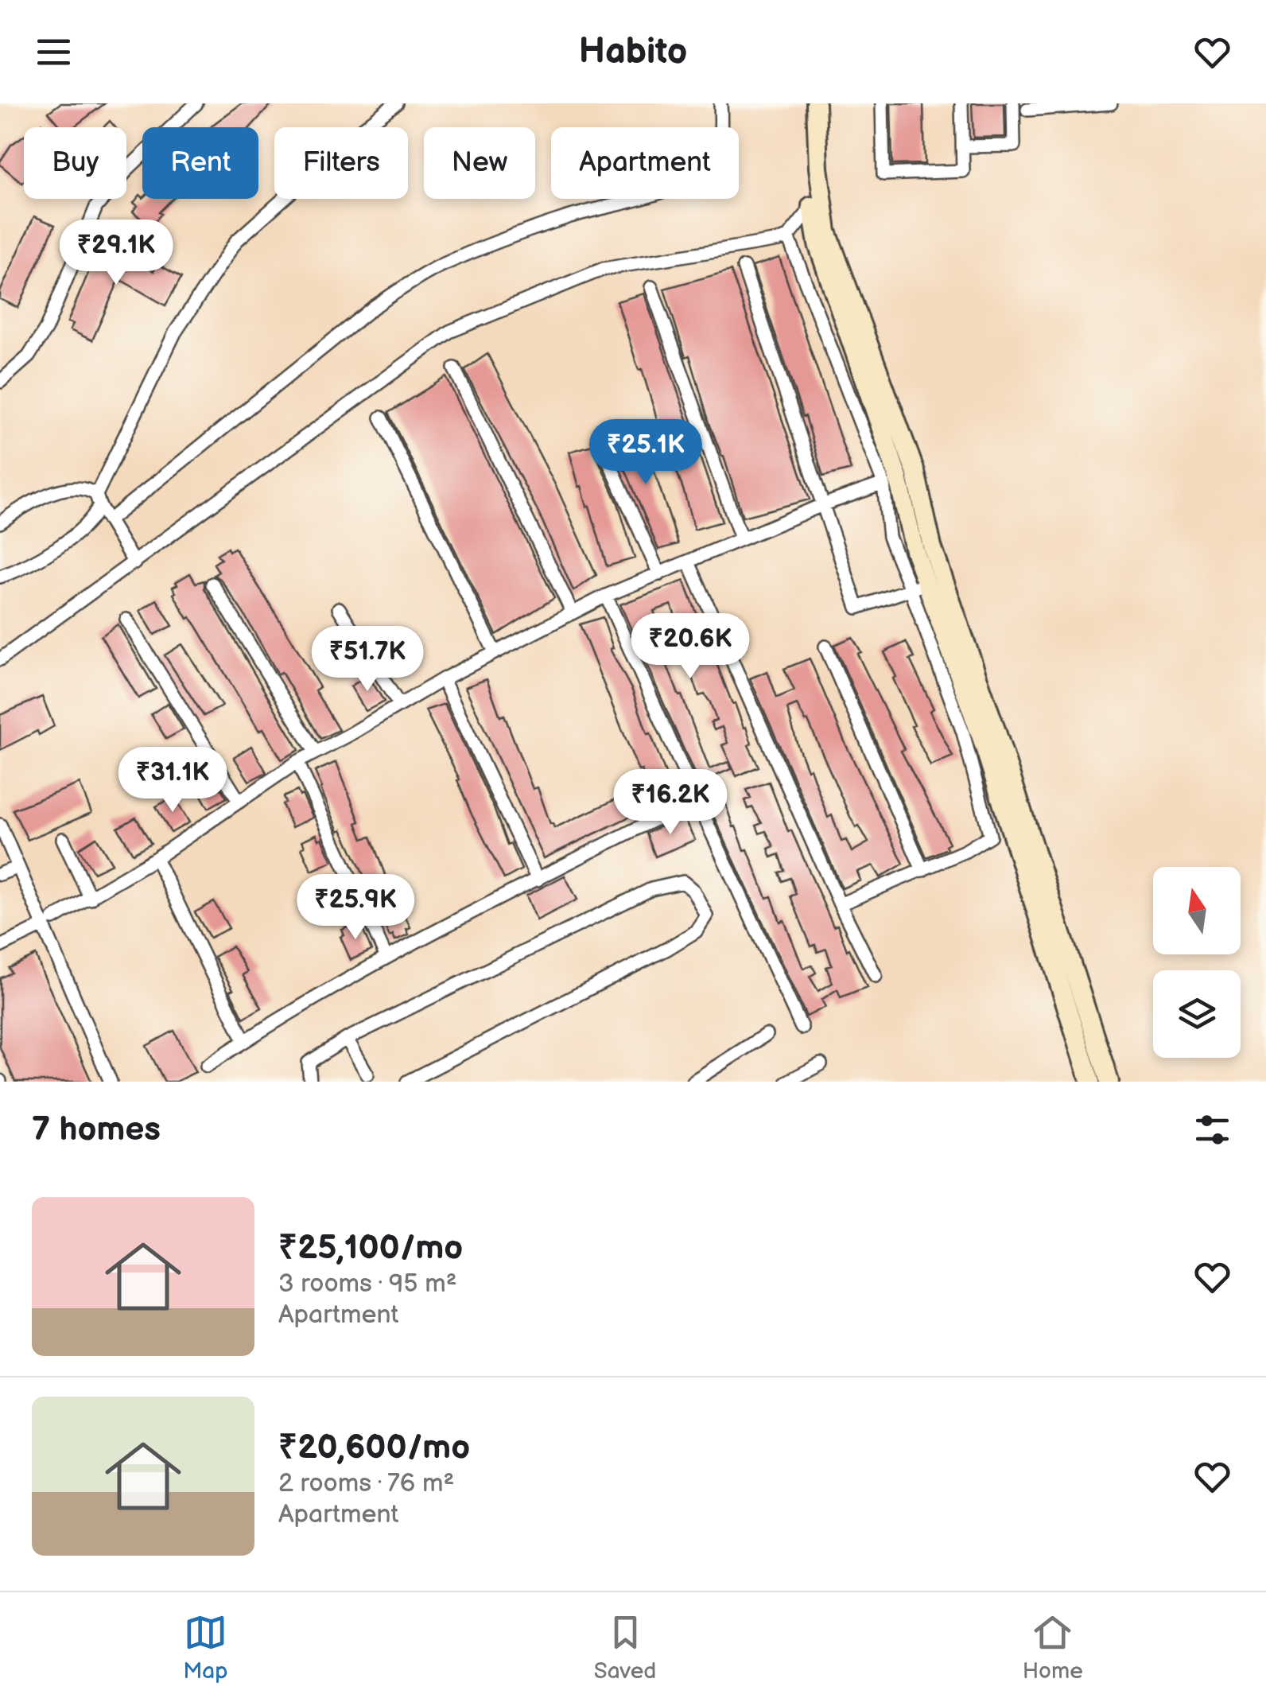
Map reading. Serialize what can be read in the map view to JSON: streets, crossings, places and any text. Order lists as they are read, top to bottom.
{
  "north": "top",
  "page": {
    "header": "Habito",
    "chip": [
      "Buy",
      "Rent",
      "Filters",
      "New",
      "Apartment"
    ],
    "price": [
      "₹29.1K",
      "₹25.1K",
      "₹20.6K",
      "₹51.7K",
      "₹31.1K",
      "₹16.2K",
      "₹25.9K"
    ],
    "heading": "7 homes",
    "list": [
      {
        "name": "₹25,100/mo",
        "note": "3 rooms · 95 m² · Apartment"
      },
      {
        "name": "₹20,600/mo",
        "note": "2 rooms · 76 m² · Apartment"
      }
    ],
    "tabs": ["Map", "Saved", "Home"]
  }
}
